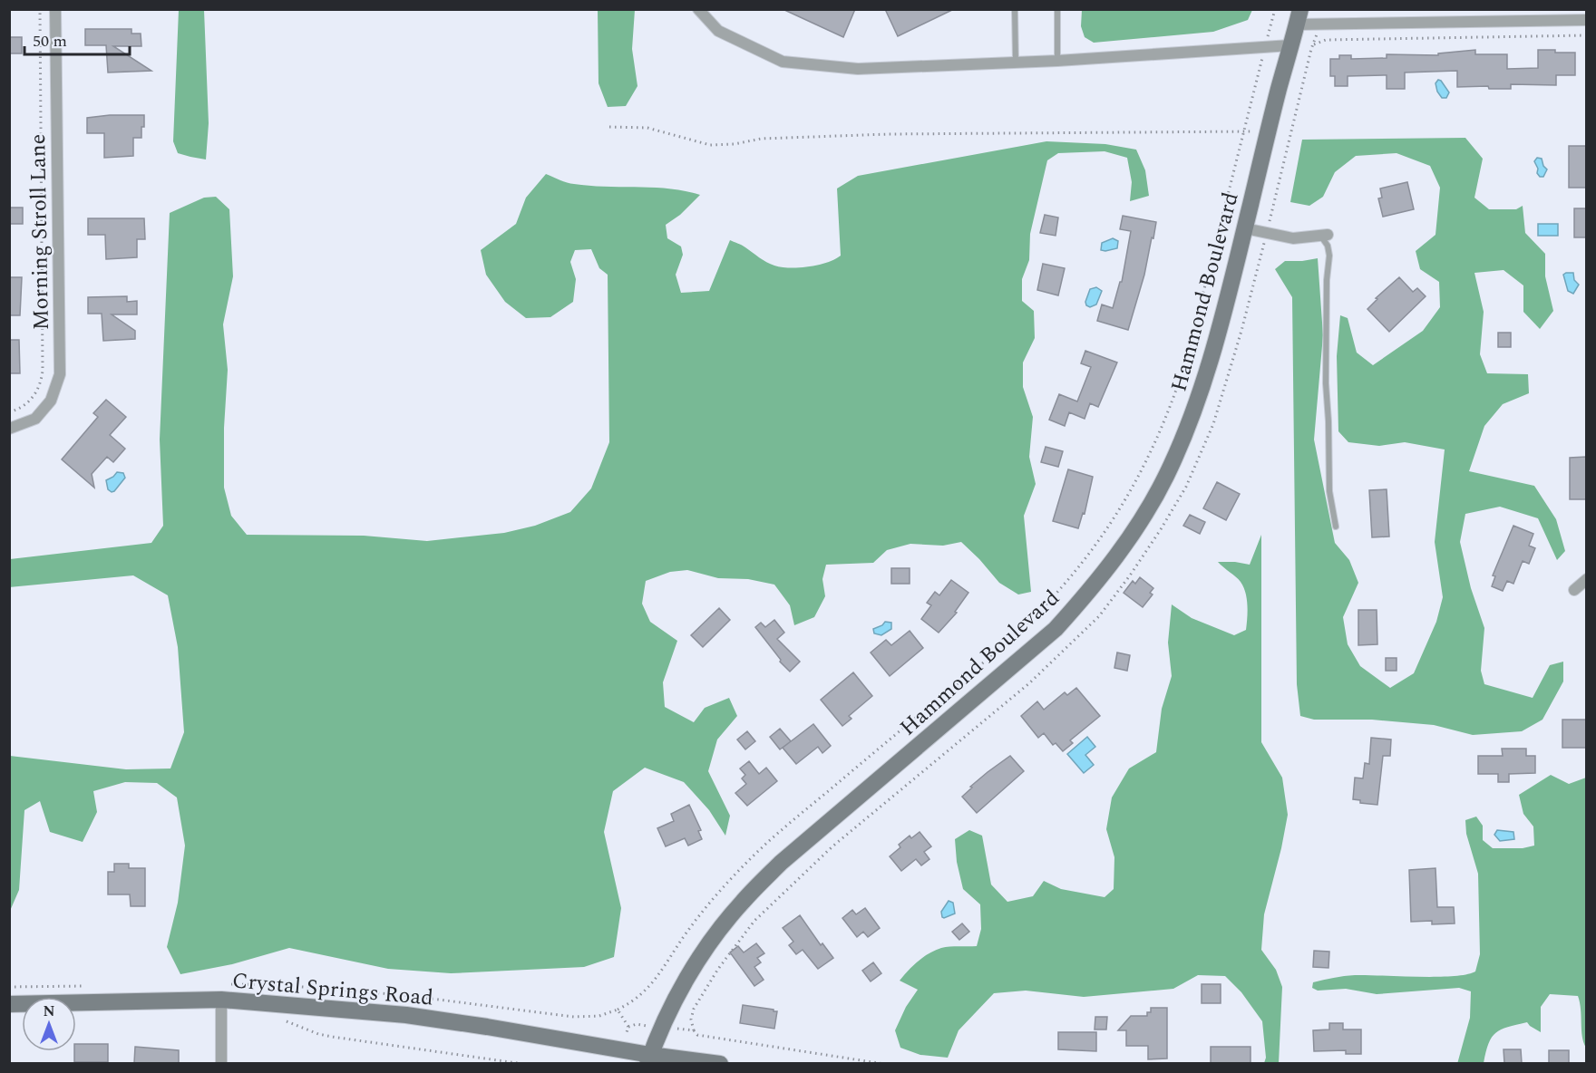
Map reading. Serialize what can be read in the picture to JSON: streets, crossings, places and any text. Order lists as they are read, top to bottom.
{
  "streets": {
    "street": ["Morning Stroll Lane", "Hammond Boulevard", "Crystal Springs Road"]
  },
  "crossings": [
    ["Hammond Boulevard", "Crystal Springs Road"]
  ],
  "scale_bar": "50 m",
  "north": "top"
}
